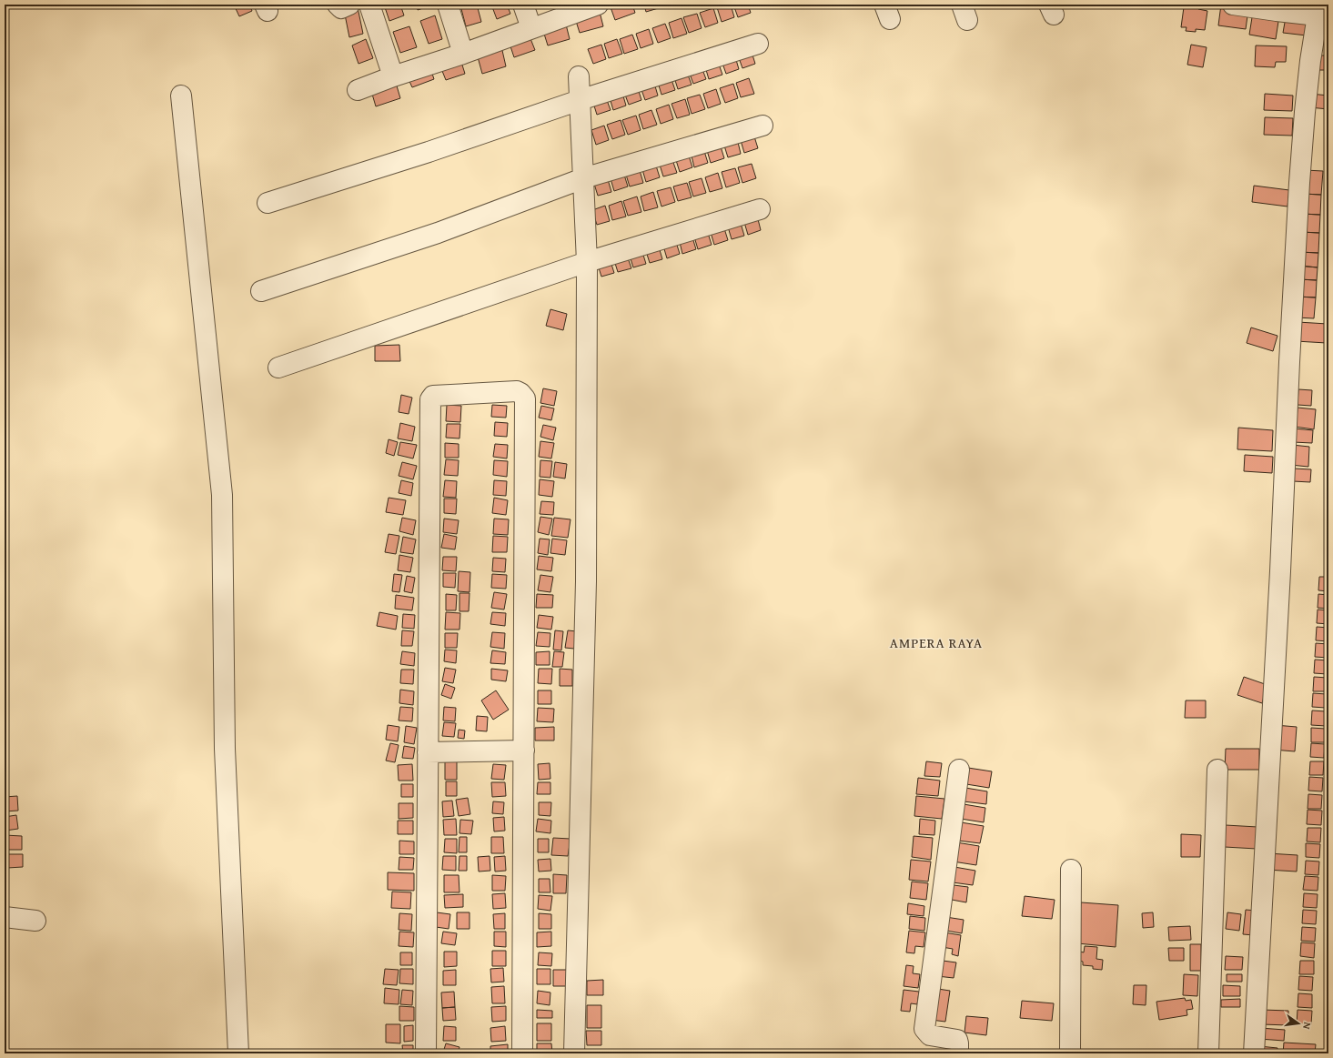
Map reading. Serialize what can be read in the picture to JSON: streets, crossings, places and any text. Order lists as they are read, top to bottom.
{
  "districts": ["AMPERA RAYA"],
  "north": "right"
}
